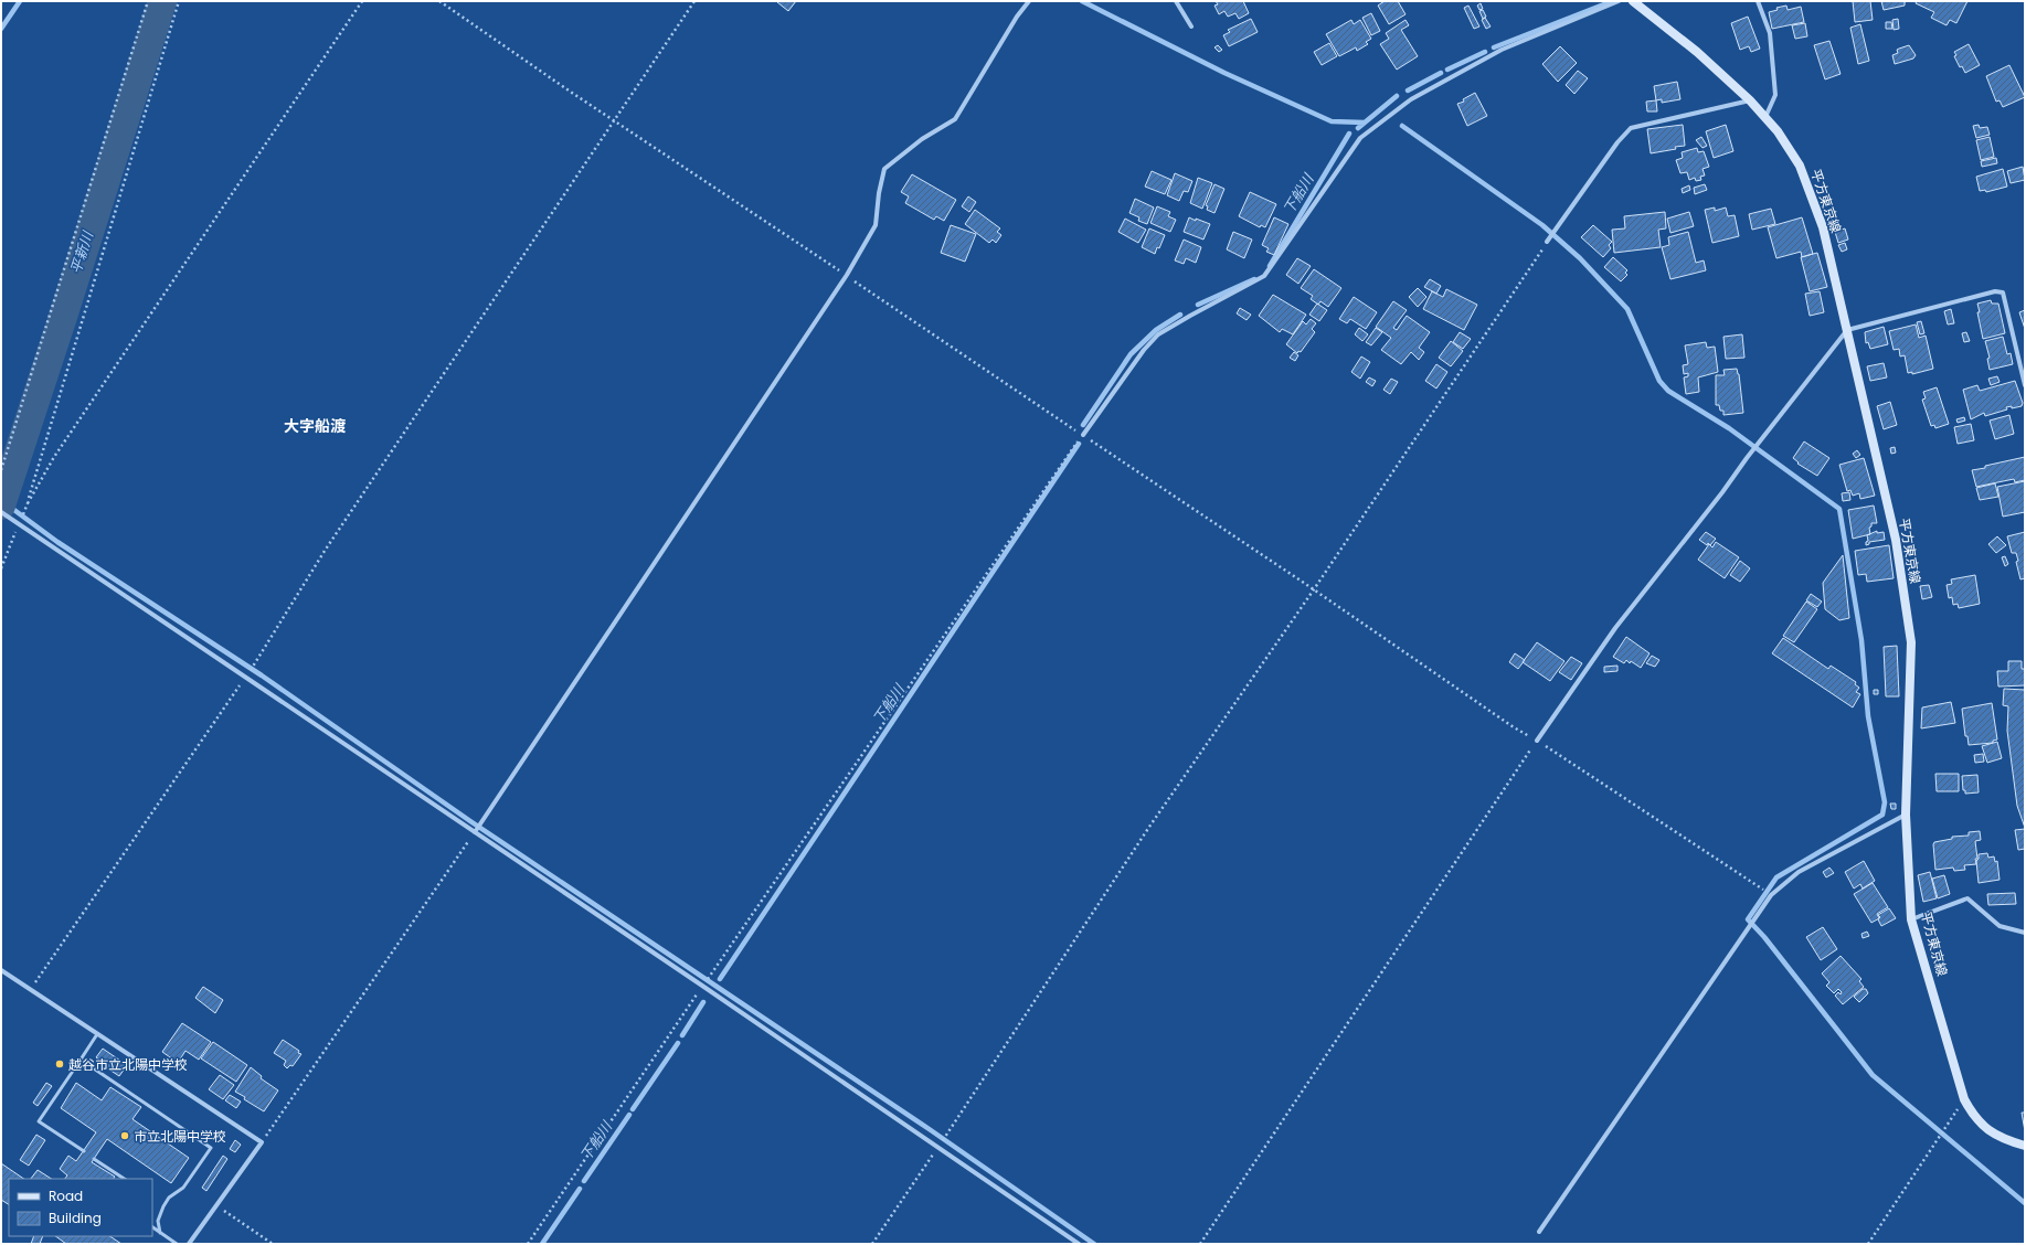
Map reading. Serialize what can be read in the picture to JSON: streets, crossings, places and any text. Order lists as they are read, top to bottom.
{
  "streets": {
    "main road": ["平方東京線"]
  },
  "districts": ["大字船渡"],
  "water": ["下船川", "平新川"],
  "places": ["越谷市立北陽中学校", "市立北陽中学校"],
  "legend": ["Road", "Building"]
}
